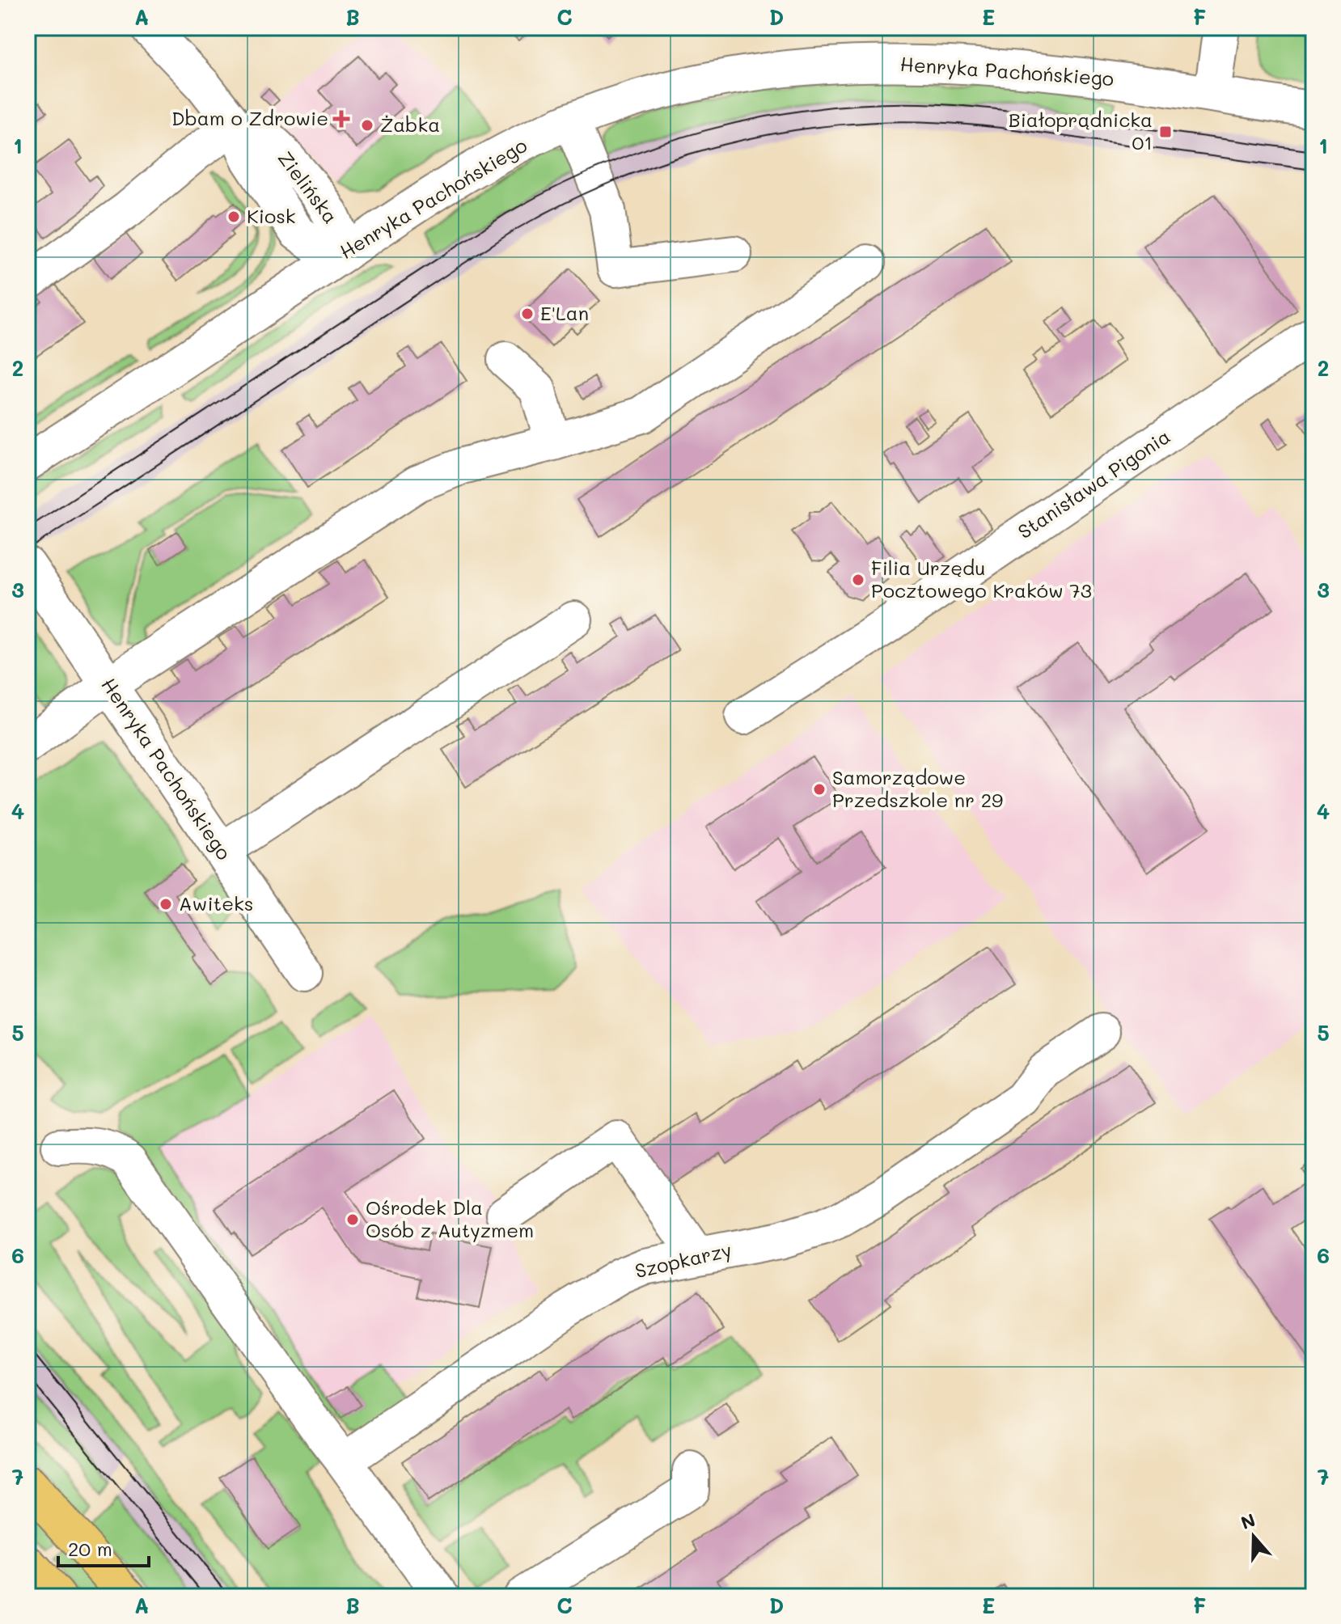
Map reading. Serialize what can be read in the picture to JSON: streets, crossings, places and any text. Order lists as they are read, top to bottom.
{
  "streets": {
    "street": [
      "Henryka Pachońskiego",
      "Zielińska",
      "Stanisława Pigonia",
      "Szopkarzy"
    ]
  },
  "crossings": [
    ["Henryka Pachońskiego", "Zielińska"]
  ],
  "places": {
    "health": ["Dbam o Zdrowie"],
    "other": [
      "Żabka",
      "Kiosk",
      "E'Lan",
      "Filia Urzędu Pocztowego Kraków 73",
      "Samorządowe Przedszkole nr 29",
      "Awiteks",
      "Ośrodek Dla Osób z Autyzmem"
    ],
    "transit": ["Białoprądnicka 01"]
  },
  "scale_bar": "20 m",
  "north": "top",
  "grid": {
    "columns": [
      "A",
      "B",
      "C",
      "D",
      "E",
      "F"
    ],
    "rows": [
      "1",
      "2",
      "3",
      "4",
      "5",
      "6",
      "7"
    ]
  }
}
